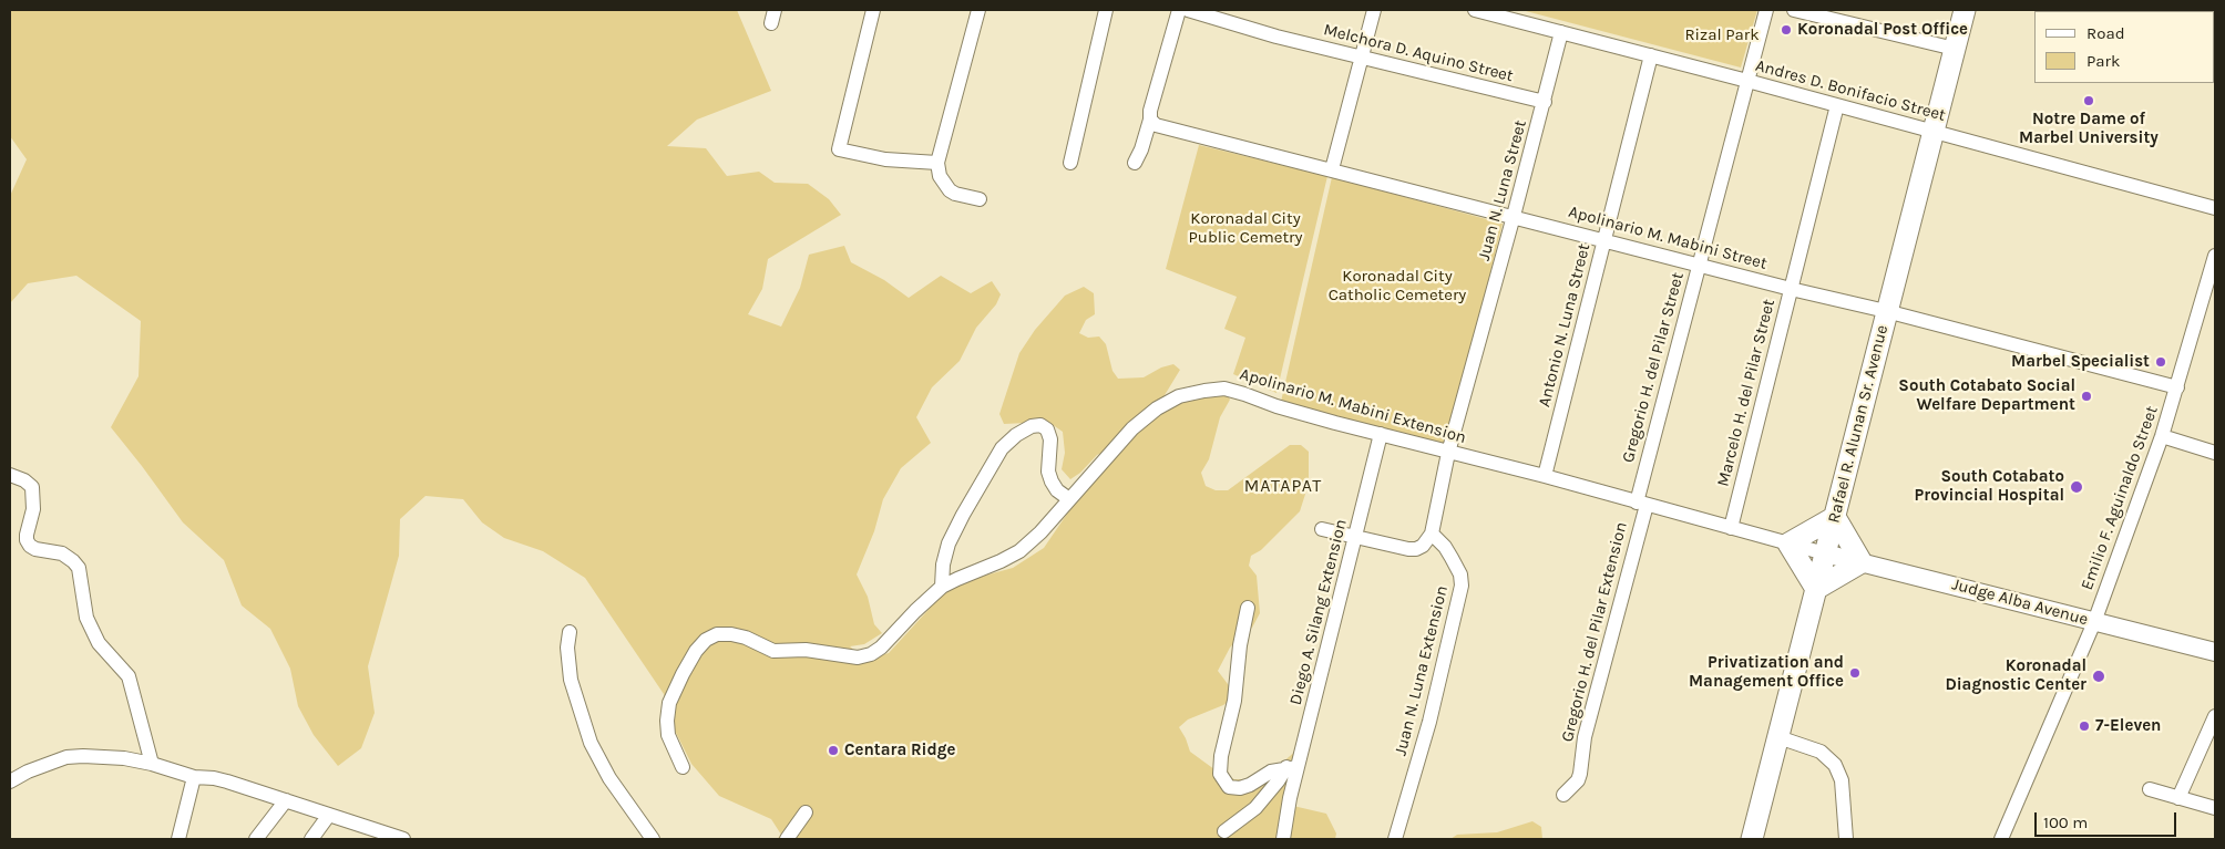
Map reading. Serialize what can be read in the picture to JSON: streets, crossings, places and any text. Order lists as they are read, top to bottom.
{
  "streets": {
    "highway": ["Rafael R. Alunan Sr. Avenue"],
    "main road": ["Judge Alba Avenue"],
    "street": [
      "Melchora D. Aquino Street",
      "Andres D. Bonifacio Street",
      "Juan N. Luna Street",
      "Apolinario M. Mabini Street",
      "Antonio N. Luna Street",
      "Gregorio H. del Pilar Street",
      "Marcelo H. del Pilar Street",
      "Apolinario M. Mabini Extension",
      "Emilio F. Aguinaldo Street",
      "Diego A. Silang Extension",
      "Gregorio H. del Pilar Extension",
      "Juan N. Luna Extension"
    ]
  },
  "crossings": [
    ["Melchora D. Aquino Street", "Juan N. Luna Street"],
    ["Andres D. Bonifacio Street", "Juan N. Luna Street"],
    ["Andres D. Bonifacio Street", "Antonio N. Luna Street"],
    ["Andres D. Bonifacio Street", "Gregorio H. del Pilar Street"],
    ["Andres D. Bonifacio Street", "Marcelo H. del Pilar Street"],
    ["Andres D. Bonifacio Street", "Rafael R. Alunan Sr. Avenue"],
    ["Juan N. Luna Street", "Apolinario M. Mabini Street"],
    ["Juan N. Luna Street", "Apolinario M. Mabini Extension"],
    ["Apolinario M. Mabini Street", "Antonio N. Luna Street"],
    ["Apolinario M. Mabini Street", "Gregorio H. del Pilar Street"],
    ["Apolinario M. Mabini Street", "Marcelo H. del Pilar Street"],
    ["Apolinario M. Mabini Street", "Rafael R. Alunan Sr. Avenue"],
    ["Apolinario M. Mabini Street", "Emilio F. Aguinaldo Street"],
    ["Antonio N. Luna Street", "Apolinario M. Mabini Extension"],
    ["Gregorio H. del Pilar Street", "Apolinario M. Mabini Extension"],
    ["Gregorio H. del Pilar Street", "Gregorio H. del Pilar Extension"],
    ["Marcelo H. del Pilar Street", "Apolinario M. Mabini Extension"],
    ["Apolinario M. Mabini Extension", "Rafael R. Alunan Sr. Avenue"],
    ["Apolinario M. Mabini Extension", "Judge Alba Avenue"],
    ["Apolinario M. Mabini Extension", "Diego A. Silang Extension"],
    ["Apolinario M. Mabini Extension", "Gregorio H. del Pilar Extension"],
    ["Rafael R. Alunan Sr. Avenue", "Judge Alba Avenue"],
    ["Emilio F. Aguinaldo Street", "Judge Alba Avenue"]
  ],
  "districts": ["MATAPAT"],
  "parks": ["Rizal Park", "Koronadal City Public Cemetry", "Koronadal City Catholic Cemetery"],
  "places": [
    "Koronadal Post Office",
    "Notre Dame of Marbel University",
    "Marbel Specialist",
    "South Cotabato Social Welfare Department",
    "South Cotabato Provincial Hospital",
    "Privatization and Management Office",
    "Koronadal Diagnostic Center",
    "7-Eleven",
    "Centara Ridge"
  ],
  "legend": ["Road", "Park"],
  "scale_bar": "100 m"
}
